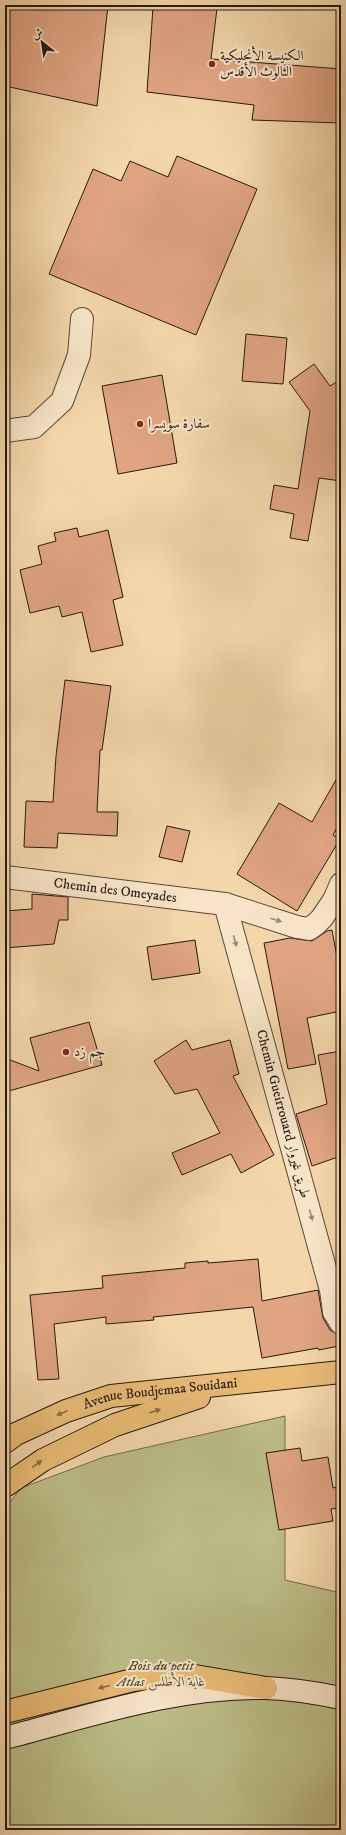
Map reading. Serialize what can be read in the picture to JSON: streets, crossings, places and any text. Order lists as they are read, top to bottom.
{
  "streets": {
    "main road": ["Avenue Boudjemaa Souidani"],
    "street": ["Chemin des Omeyades", "Chemin Gueirrouard طريق غيروار"]
  },
  "crossings": [
    ["Chemin des Omeyades", "Chemin Gueirrouard طريق غيروار"]
  ],
  "one_way": ["Chemin Gueirrouard طريق غيروار"],
  "parks": ["Bois du petit Atlas غابة الأطلس"],
  "places": ["الكنيسة الأنجليكية الثالوث الأقدس", "سفارة سويسرا", "جم زد"],
  "north": "top left"
}
